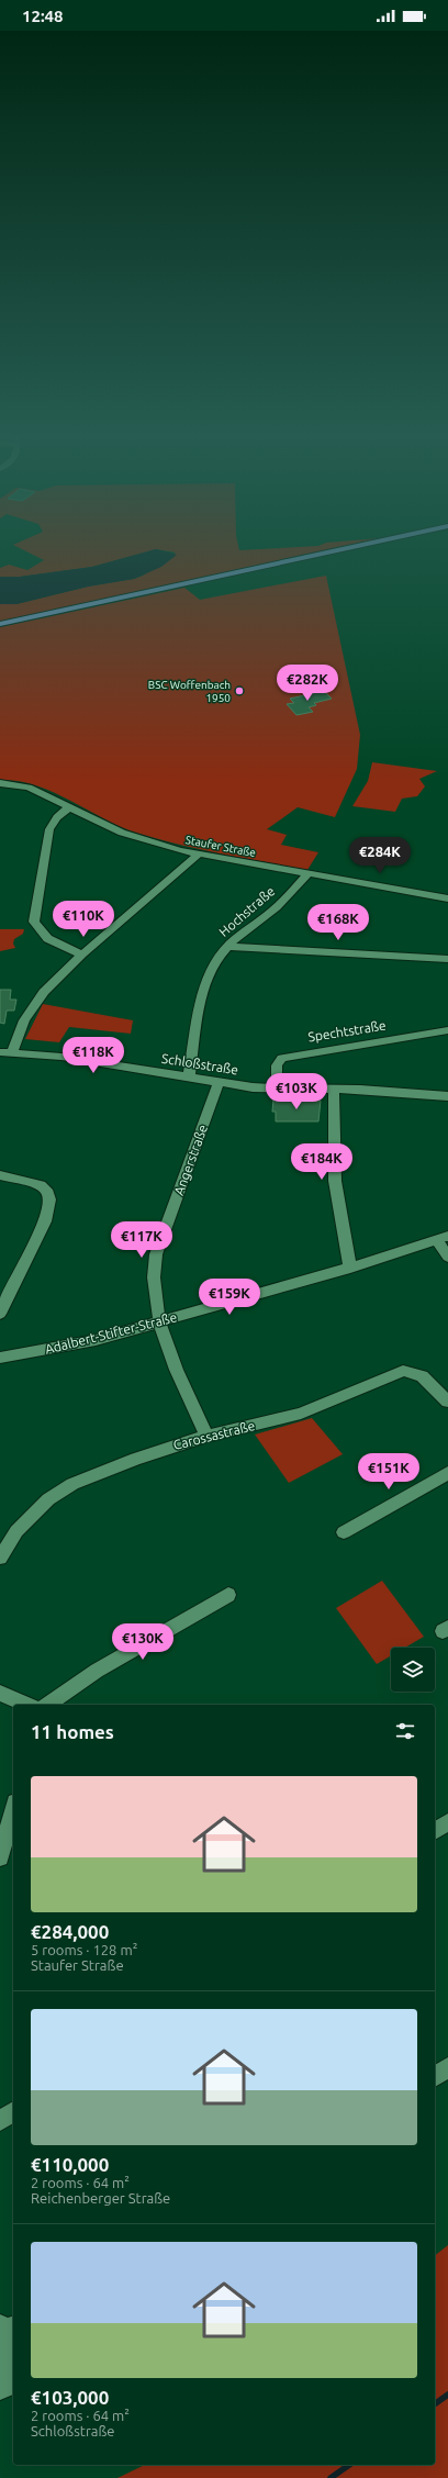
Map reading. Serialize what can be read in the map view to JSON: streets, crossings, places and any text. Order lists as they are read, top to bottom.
{
  "streets": {
    "street": [
      "Staufer Straße",
      "Hochstraße",
      "Spechtstraße",
      "Schloßstraße",
      "Angerstraße",
      "Adalbert-Stifter-Straße",
      "Carossastraße"
    ]
  },
  "crossings": [
    ["Staufer Straße", "Hochstraße"],
    ["Hochstraße", "Schloßstraße"],
    ["Spechtstraße", "Schloßstraße"],
    ["Schloßstraße", "Angerstraße"],
    ["Angerstraße", "Adalbert-Stifter-Straße"],
    ["Angerstraße", "Carossastraße"]
  ],
  "places": ["BSC Woffenbach 1950"],
  "page": {
    "status": "12:48",
    "price": [
      "€282K",
      "€284K",
      "€110K",
      "€168K",
      "€118K",
      "€103K",
      "€184K",
      "€117K",
      "€159K",
      "€151K",
      "€130K"
    ],
    "heading": "11 homes",
    "list": [
      {
        "name": "€284,000",
        "note": "5 rooms · 128 m² · Staufer Straße"
      },
      {
        "name": "€110,000",
        "note": "2 rooms · 64 m² · Reichenberger Straße"
      },
      {
        "name": "€103,000",
        "note": "2 rooms · 64 m² · Schloßstraße"
      }
    ]
  }
}
